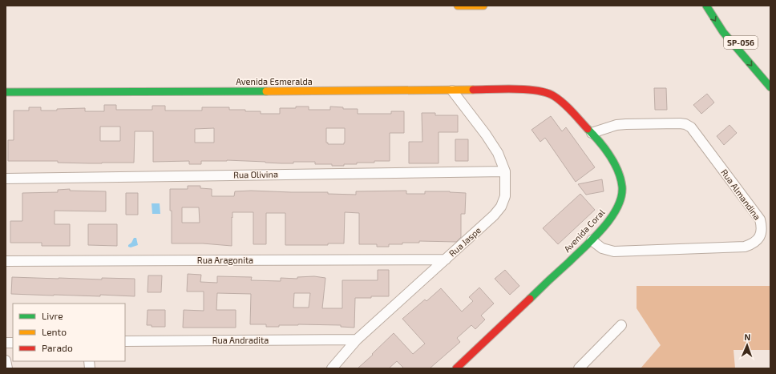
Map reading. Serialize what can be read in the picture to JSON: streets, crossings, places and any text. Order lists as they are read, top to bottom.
{
  "streets": {
    "main road": ["SP-056", "Avenida Esmeralda", "Avenida Coral"],
    "street": [
      "Rua Olivina",
      "Rua Almandina",
      "Rua Jaspe",
      "Rua Aragonita",
      "Rua Andradita"
    ]
  },
  "crossings": [
    ["Avenida Esmeralda", "Avenida Coral"],
    ["Avenida Esmeralda", "Rua Jaspe"],
    ["Rua Olivina", "Rua Jaspe"],
    ["Rua Almandina", "Avenida Coral"],
    ["Rua Jaspe", "Rua Aragonita"],
    ["Rua Jaspe", "Rua Andradita"]
  ],
  "legend": ["Livre", "Lento", "Parado"],
  "north": "top"
}
